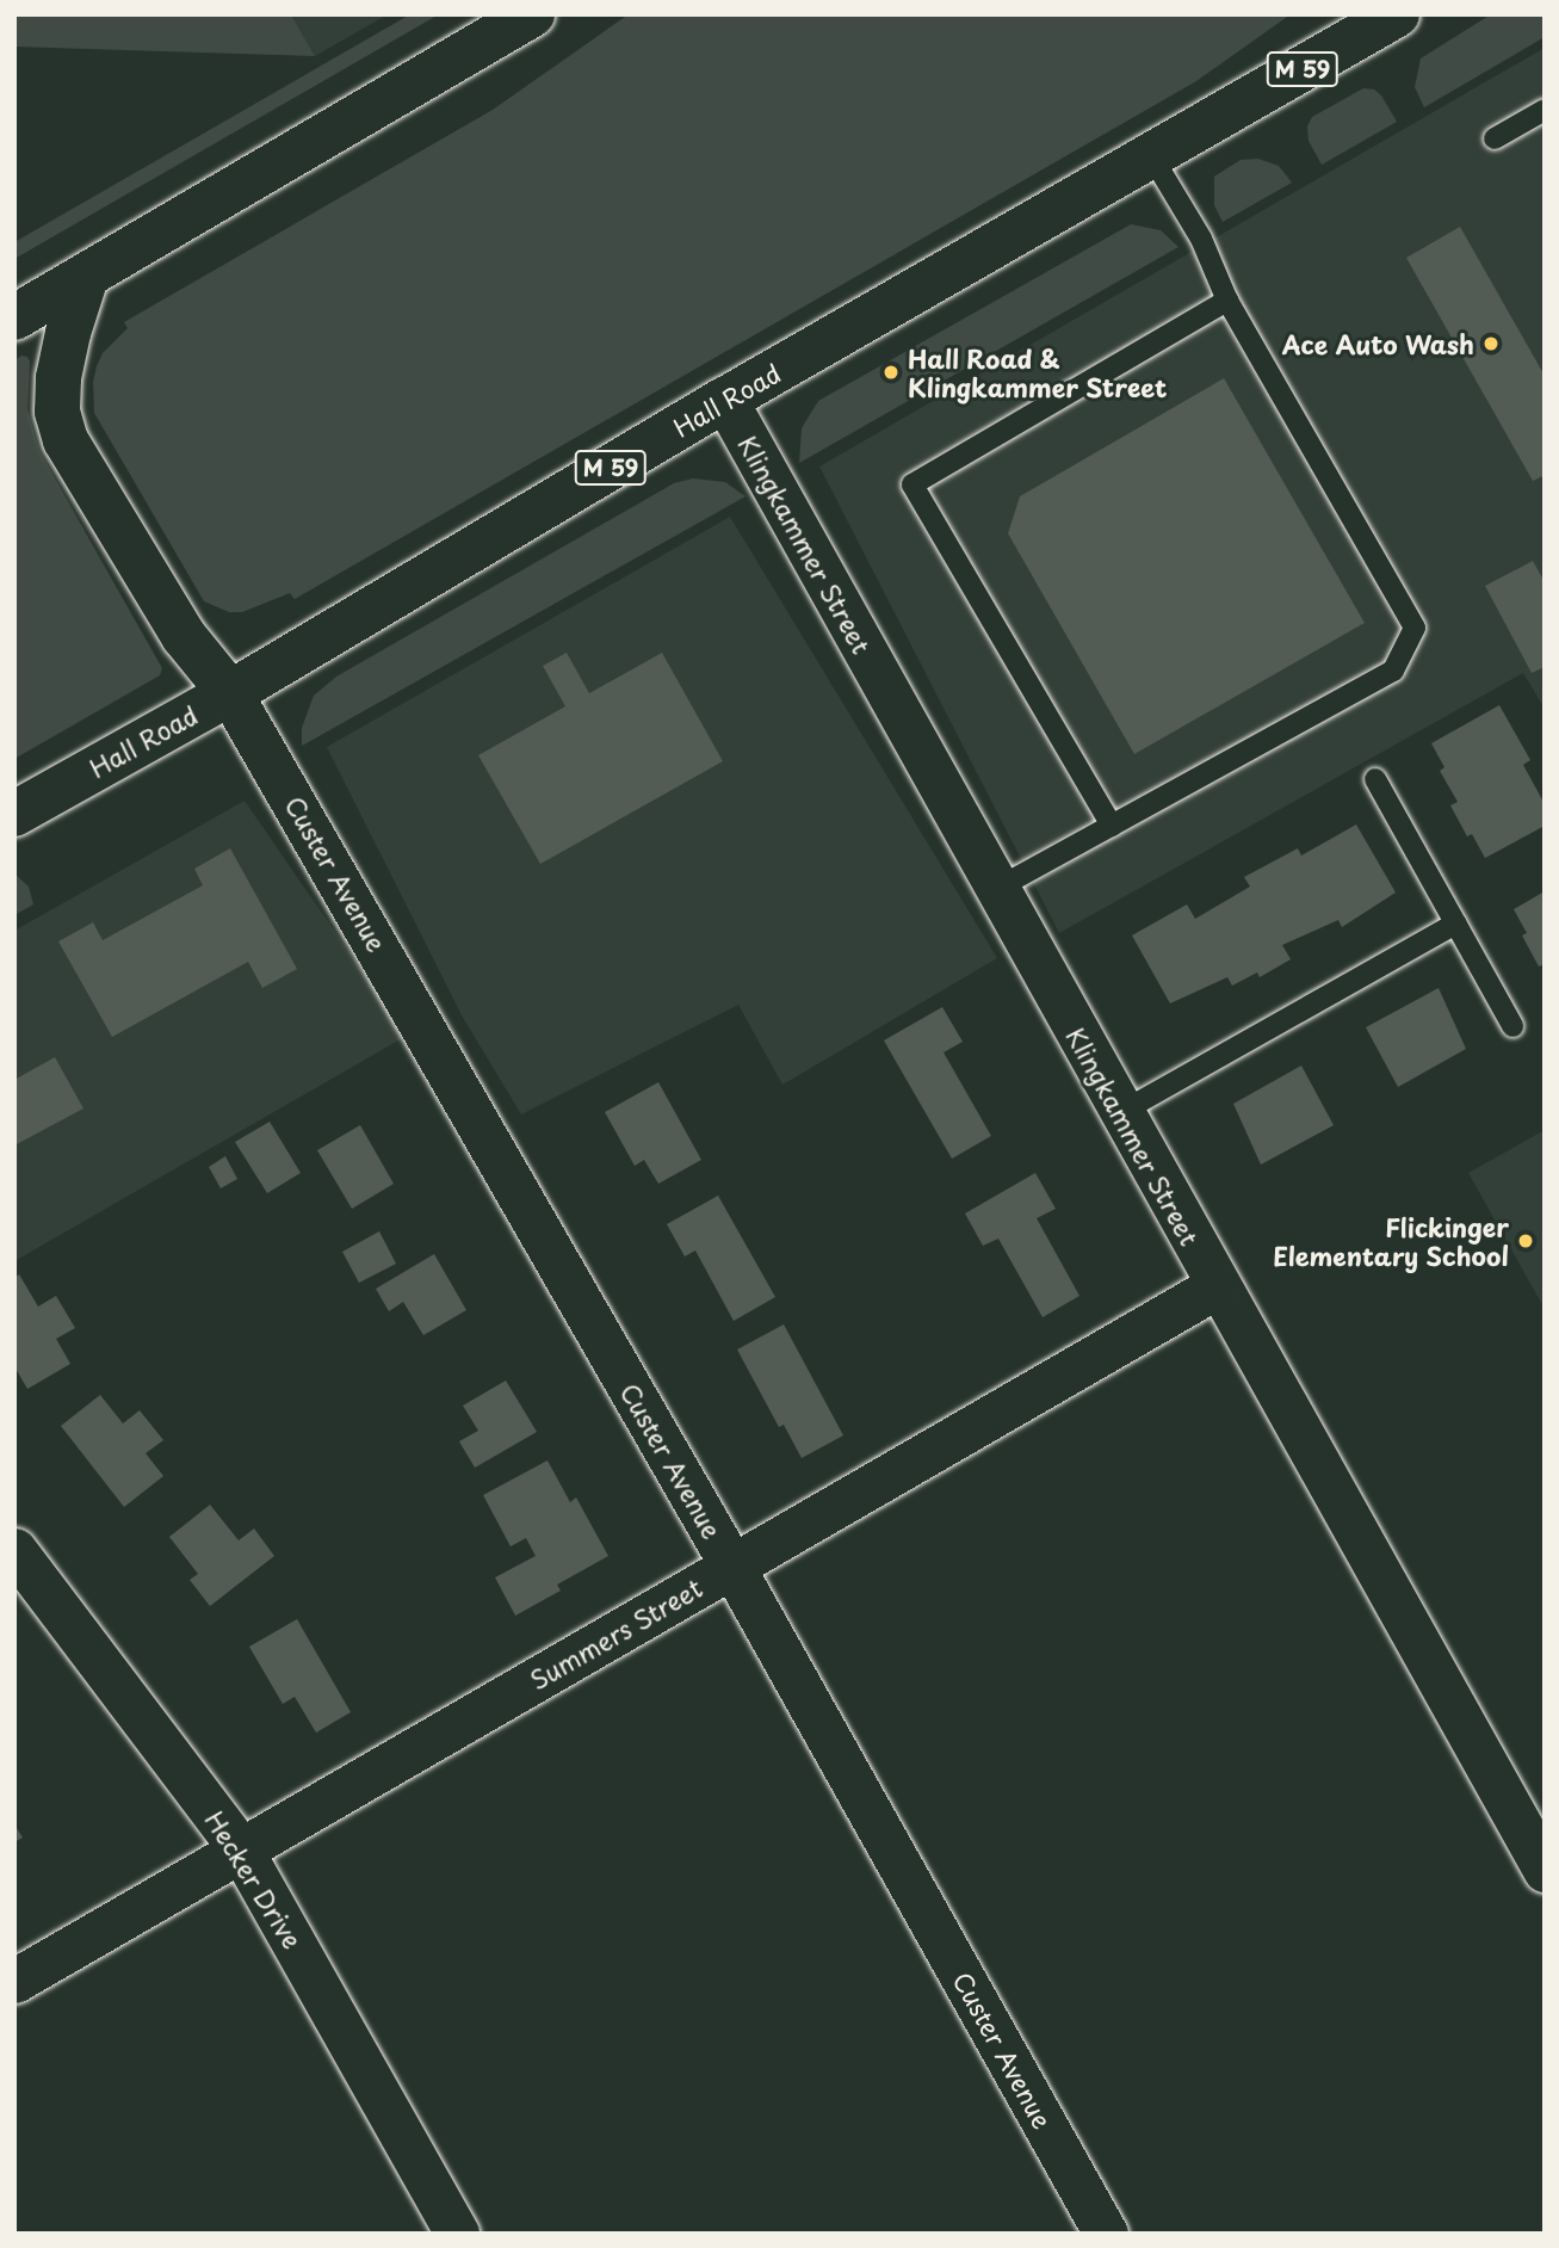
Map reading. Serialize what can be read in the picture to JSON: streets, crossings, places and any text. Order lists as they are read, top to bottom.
{
  "streets": {
    "highway": ["M 59", "Hall Road"],
    "street": [
      "Klingkammer Street",
      "Custer Avenue",
      "Summers Street",
      "Hecker Drive"
    ]
  },
  "crossings": [
    ["Hall Road", "Klingkammer Street"],
    ["Hall Road", "Custer Avenue"],
    ["Klingkammer Street", "Summers Street"],
    ["Custer Avenue", "Summers Street"],
    ["Summers Street", "Hecker Drive"]
  ],
  "places": ["Ace Auto Wash", "Hall Road & Klingkammer Street", "Flickinger Elementary School"]
}
